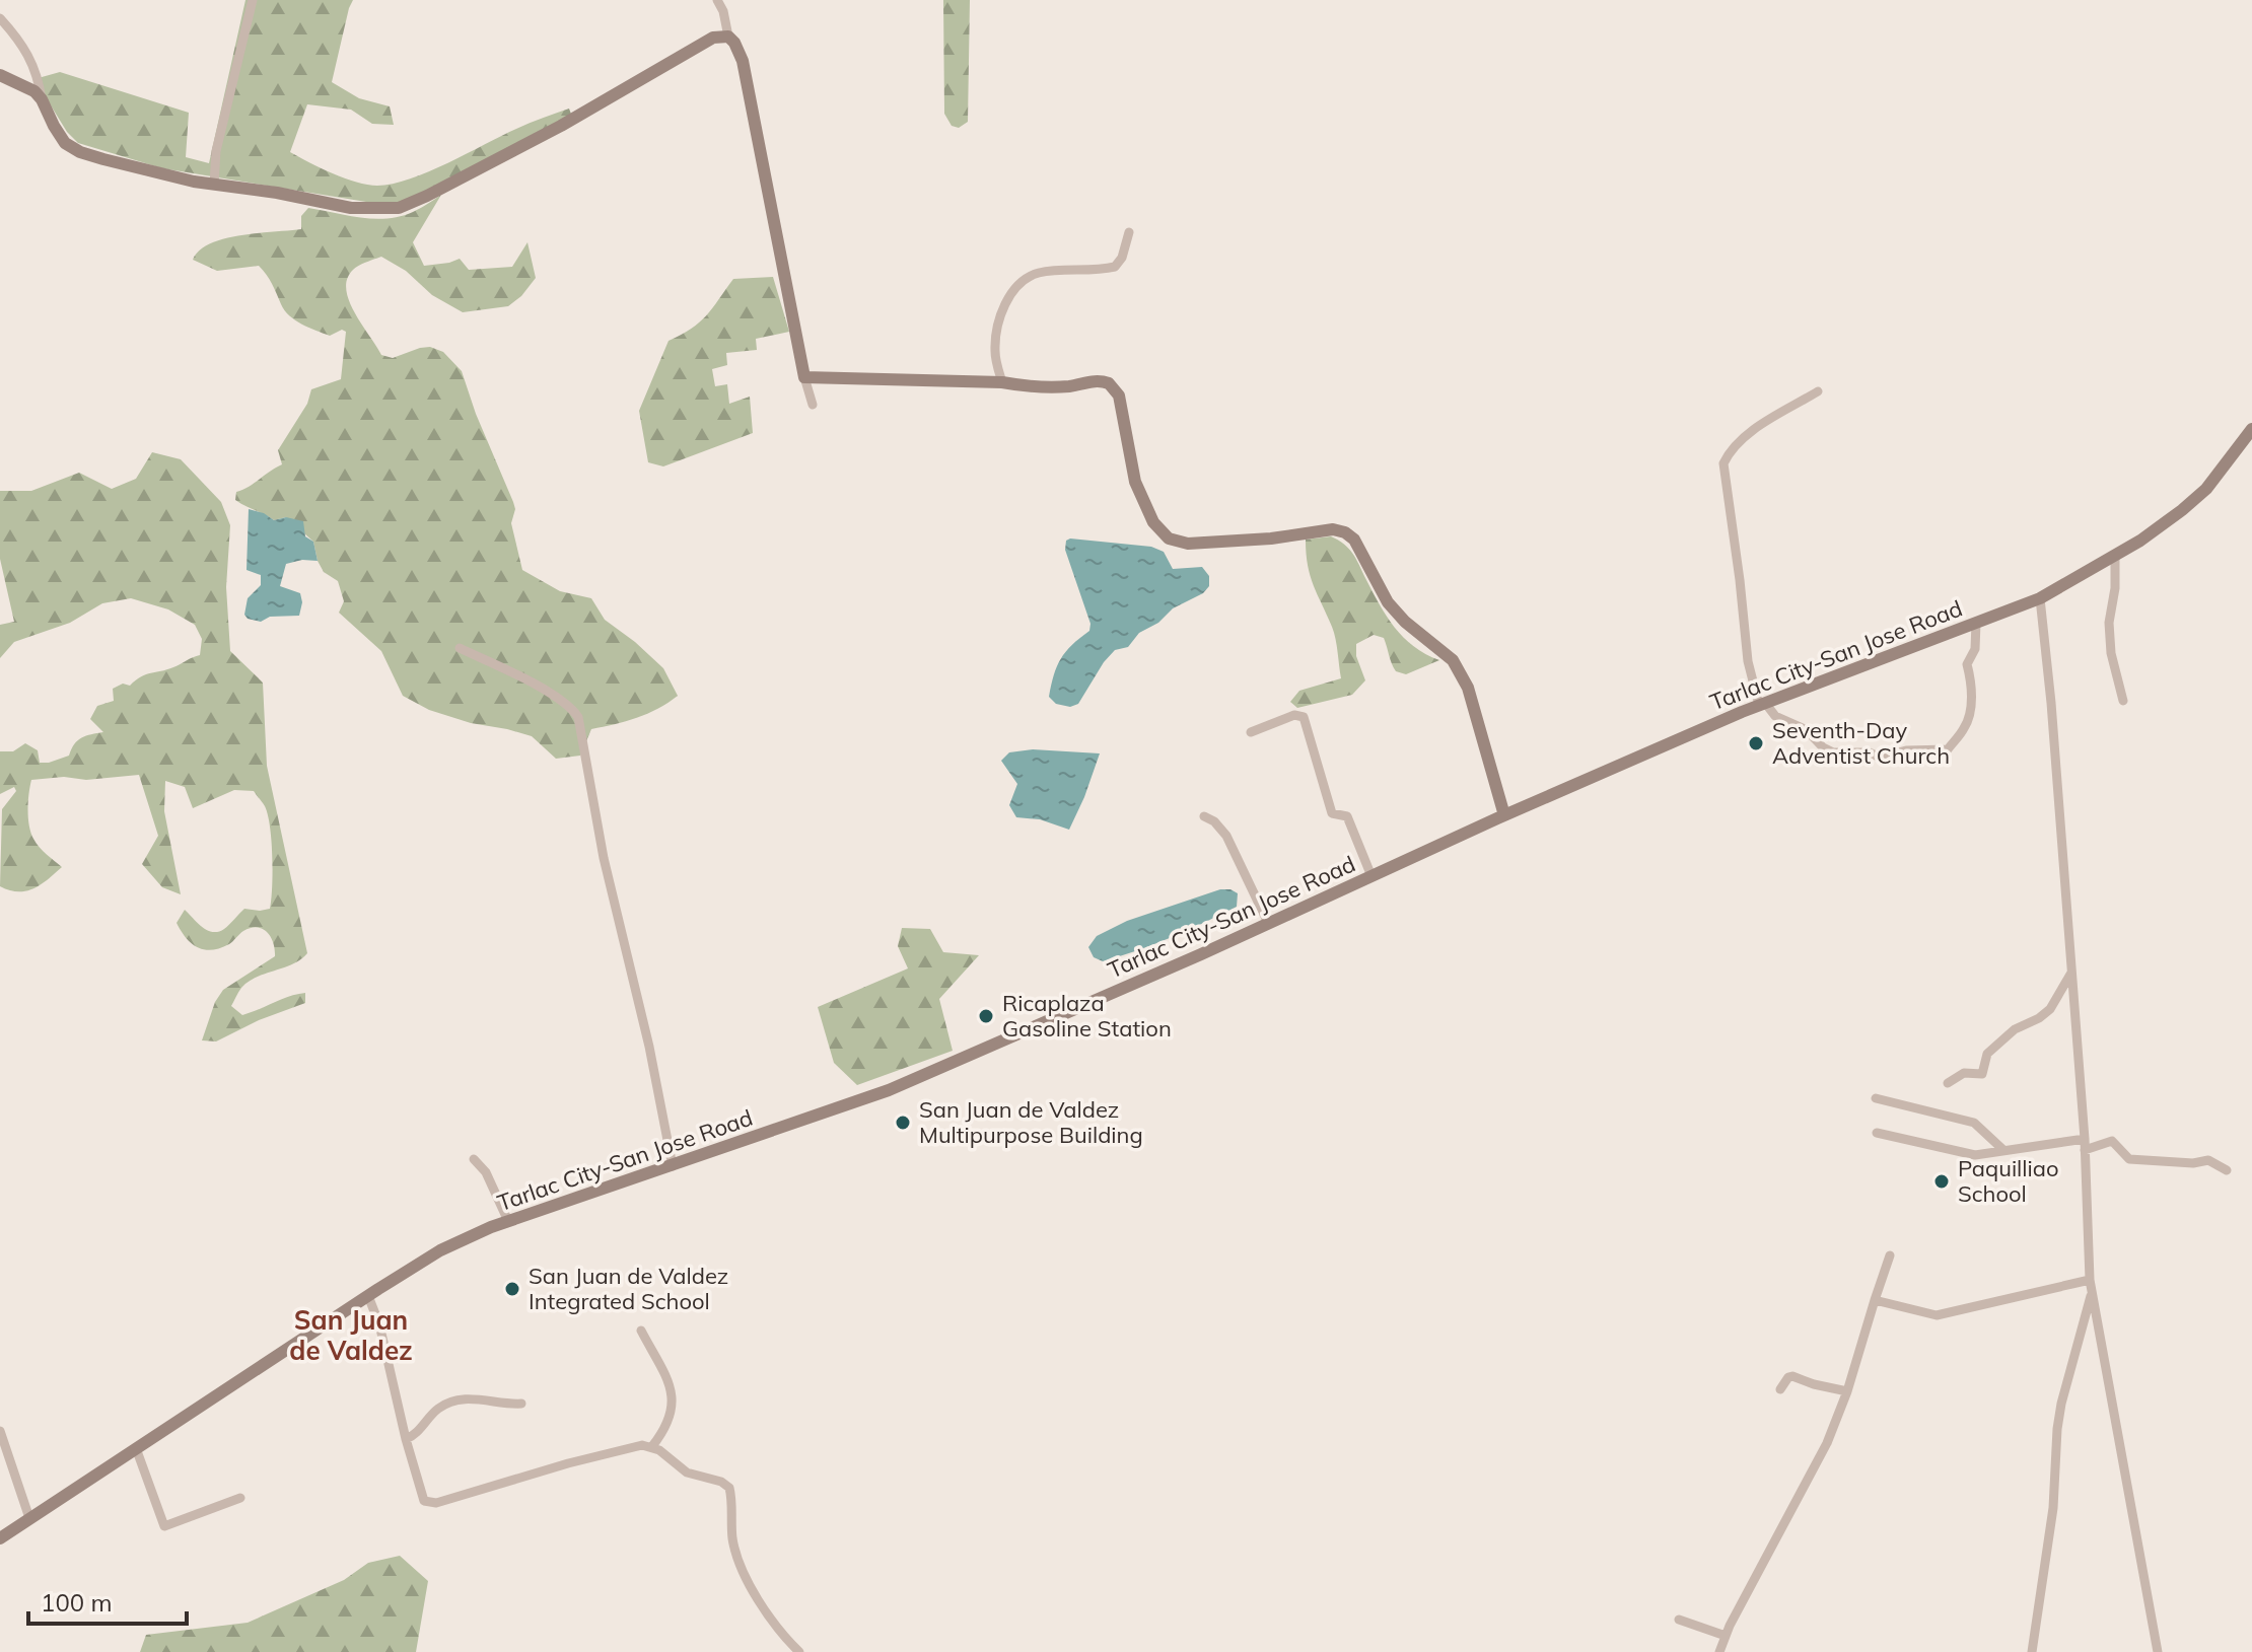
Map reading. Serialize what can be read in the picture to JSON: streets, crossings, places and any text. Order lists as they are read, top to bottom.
{
  "streets": {
    "main road": ["Tarlac City-San Jose Road"]
  },
  "districts": ["San Juan de Valdez"],
  "places": [
    "Seventh-Day Adventist Church",
    "Ricaplaza Gasoline Station",
    "San Juan de Valdez Multipurpose Building",
    "Paquilliao School",
    "San Juan de Valdez Integrated School"
  ],
  "scale_bar": "100 m"
}
